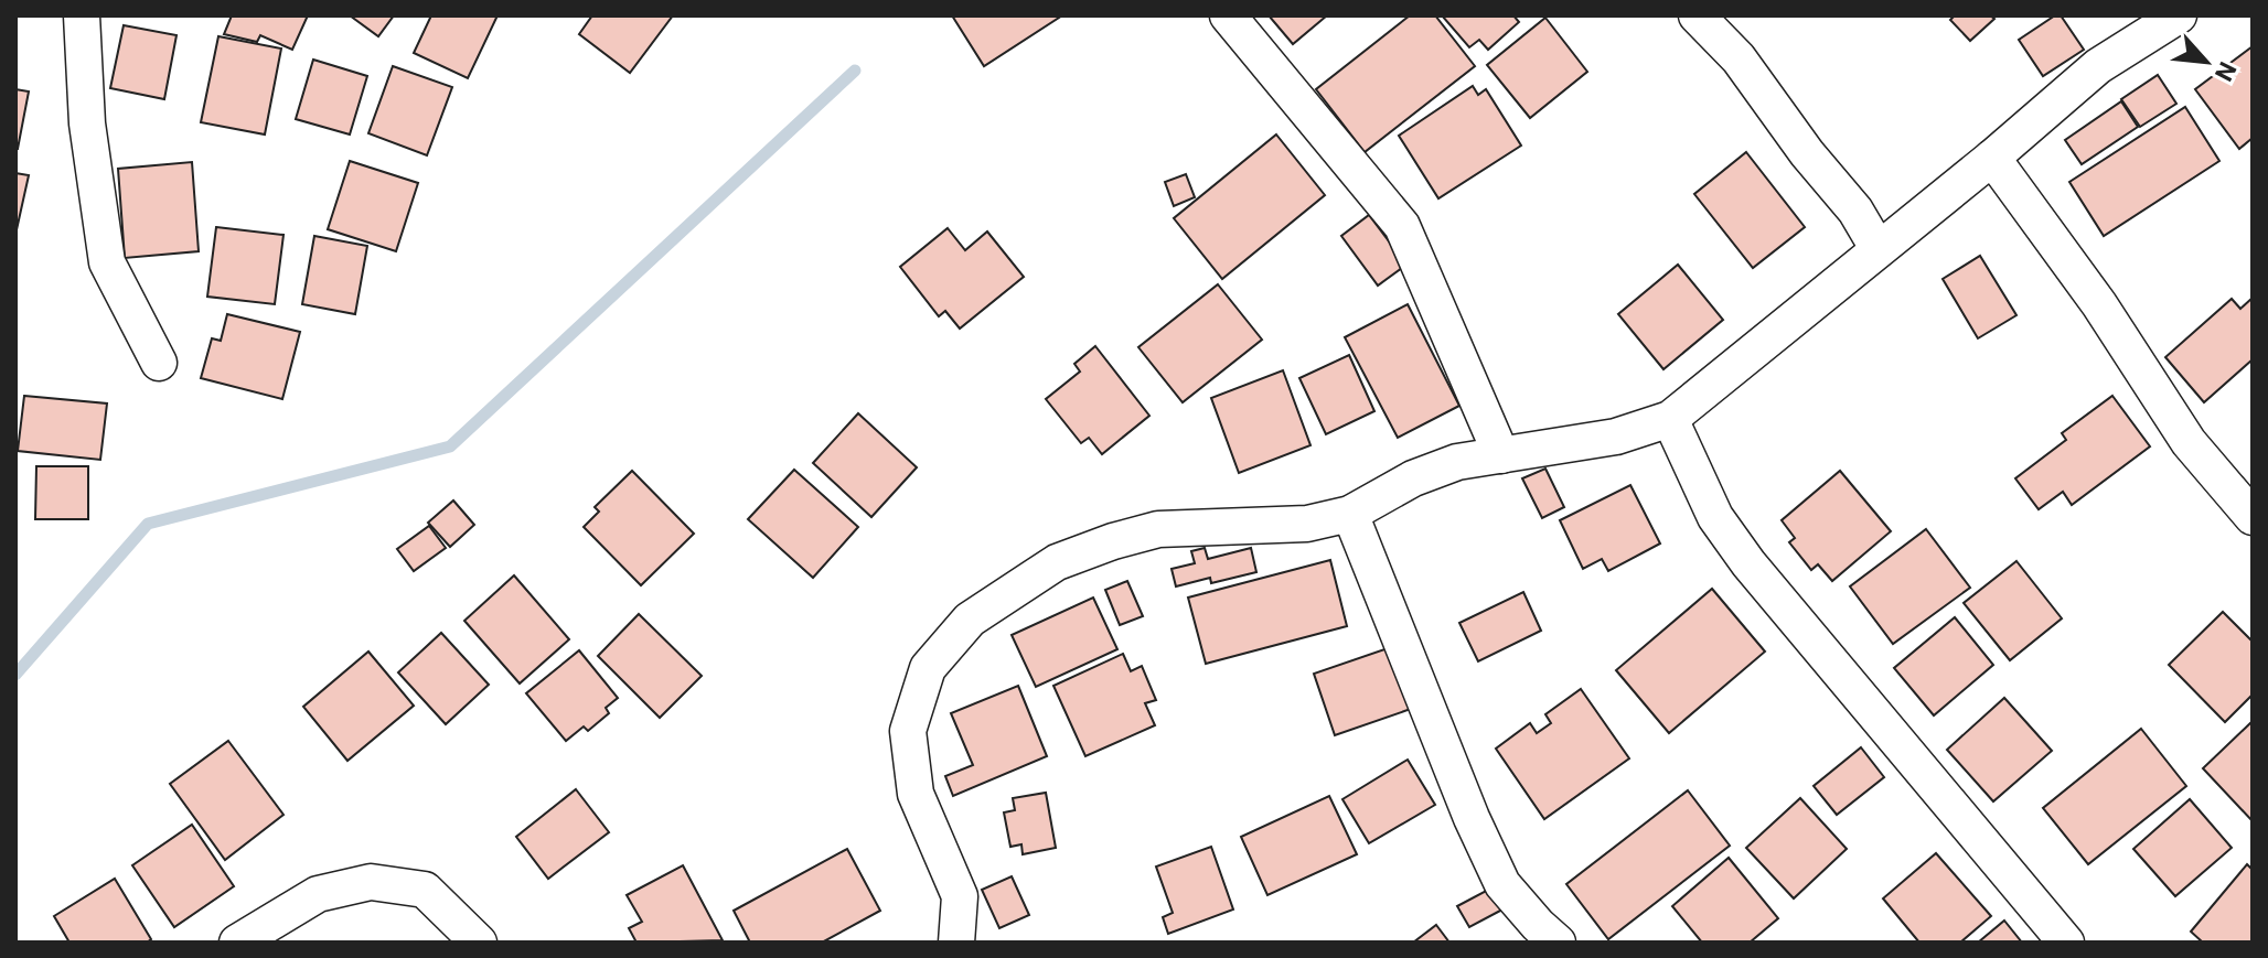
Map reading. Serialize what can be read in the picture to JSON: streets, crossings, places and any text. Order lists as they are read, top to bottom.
{
  "north": "bottom right"
}
